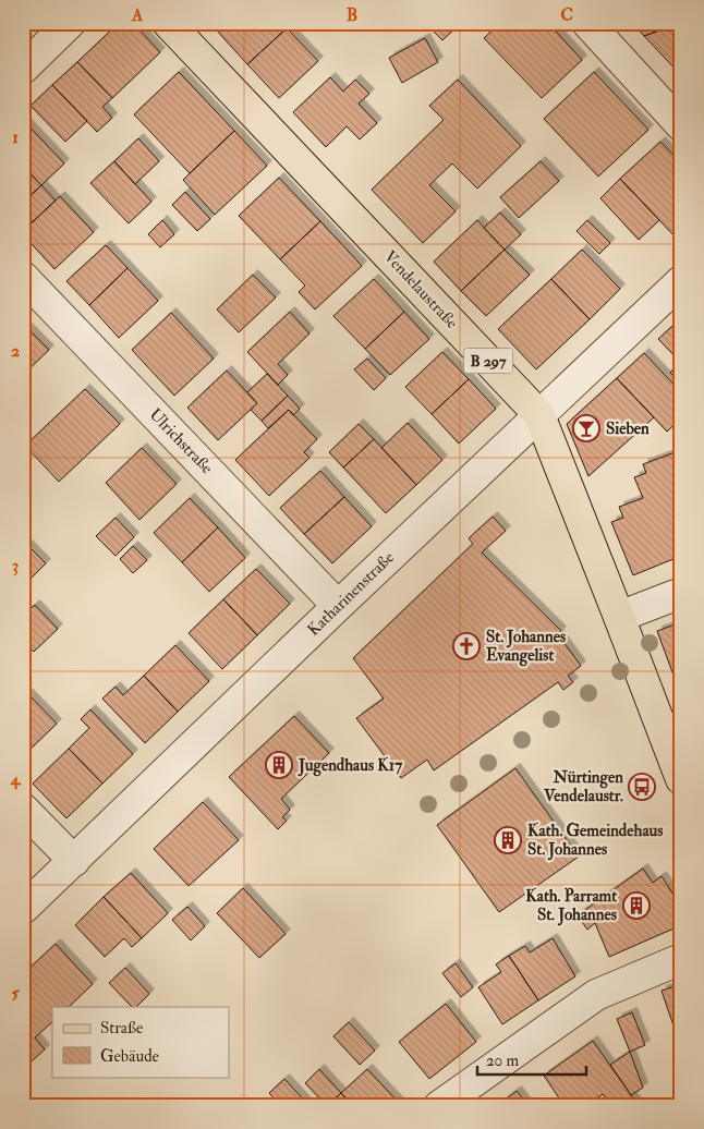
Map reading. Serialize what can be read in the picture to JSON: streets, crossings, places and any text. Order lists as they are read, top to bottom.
{
  "streets": {
    "main road": ["Vendelaustraße", "B 297"],
    "street": ["Ulrichstraße", "Katharinenstraße"]
  },
  "crossings": [
    ["Vendelaustraße", "Katharinenstraße"],
    ["Ulrichstraße", "Katharinenstraße"]
  ],
  "places": {
    "bar": ["Sieben"],
    "church": ["St. Johannes Evangelist"],
    "building": ["Jugendhaus K17", "Kath. Gemeindehaus St. Johannes", "Kath. Parramt St. Johannes"],
    "bus stop": ["Nürtingen Vendelaustr."]
  },
  "legend": ["Straße", "Gebäude"],
  "scale_bar": "20 m",
  "grid": {
    "columns": ["A", "B", "C"],
    "rows": [
      "1",
      "2",
      "3",
      "4",
      "5"
    ]
  }
}
